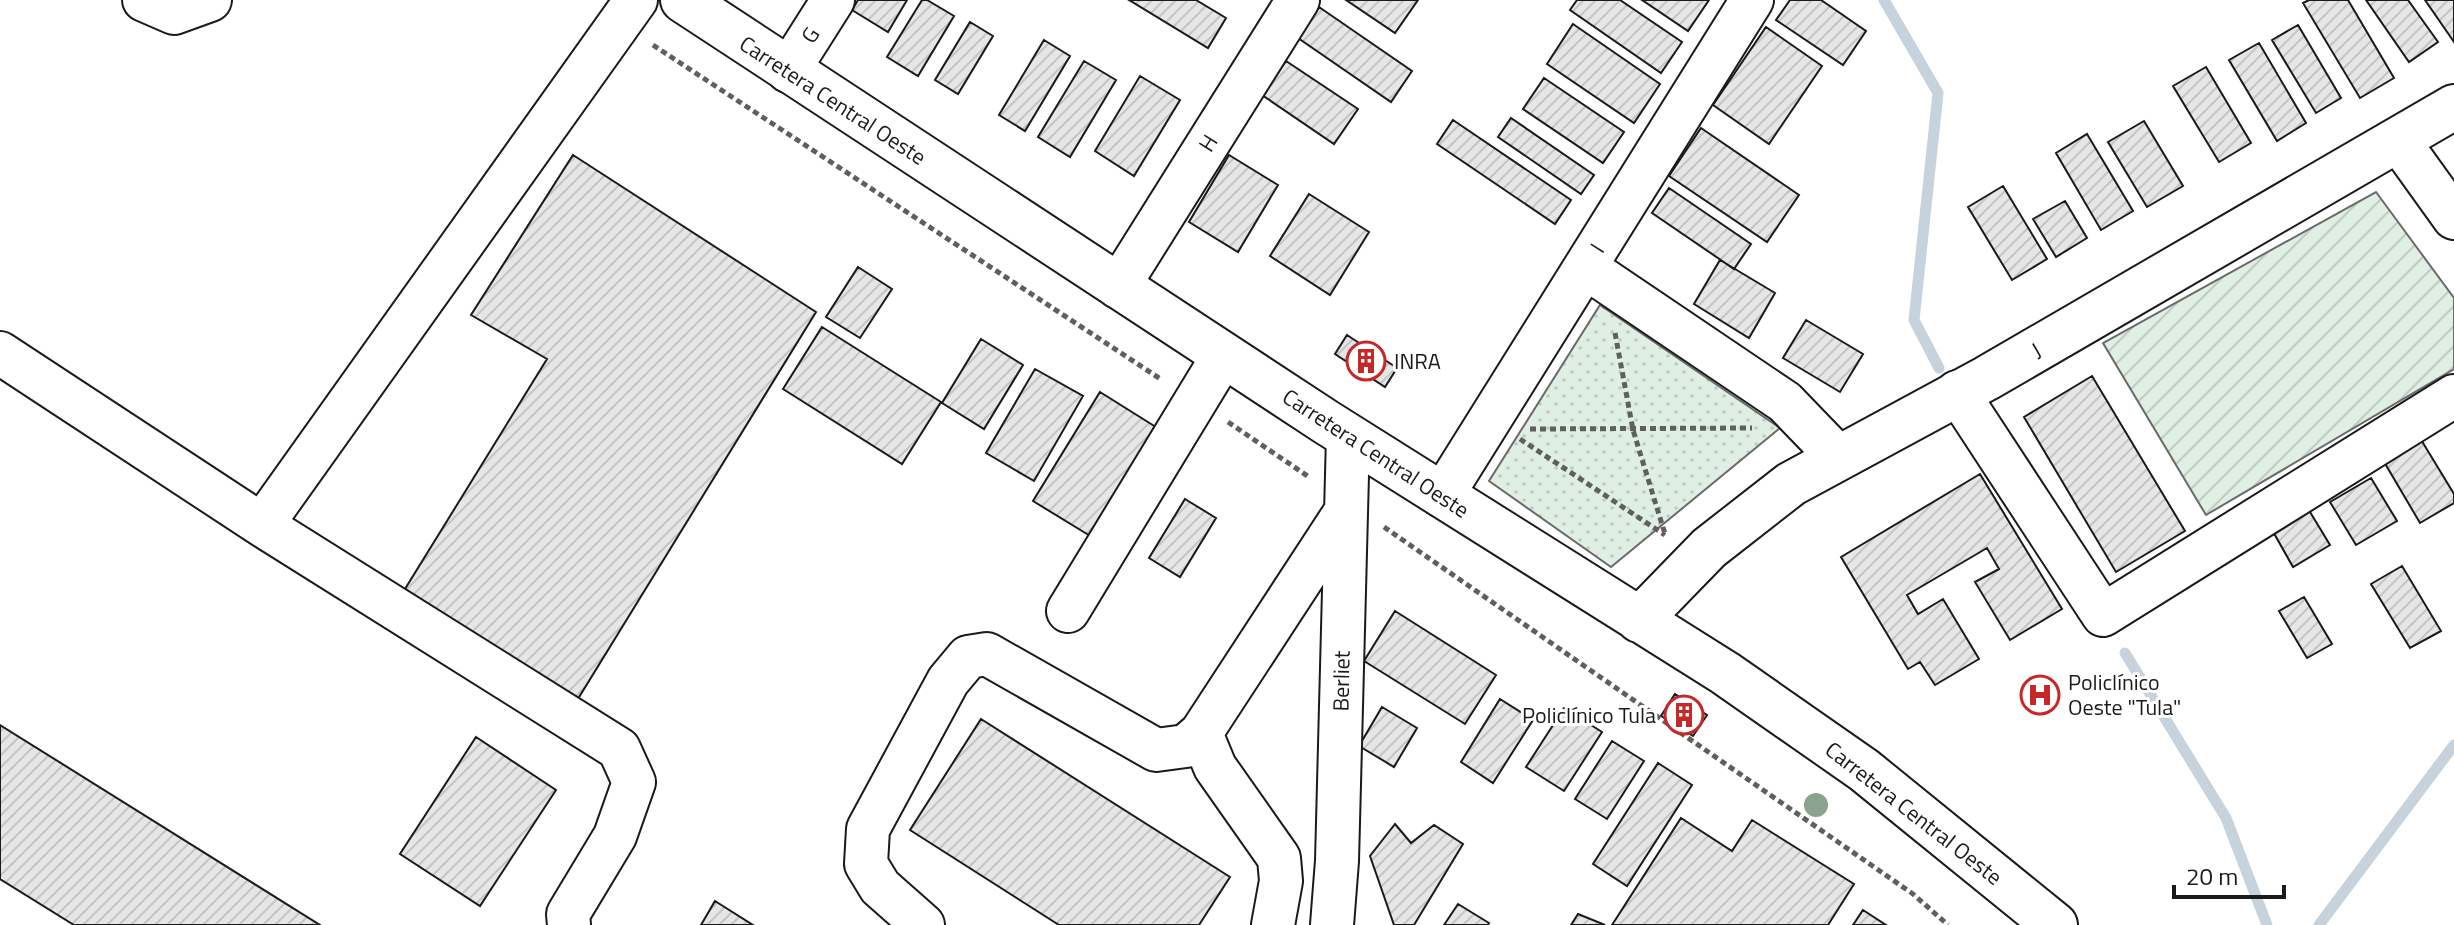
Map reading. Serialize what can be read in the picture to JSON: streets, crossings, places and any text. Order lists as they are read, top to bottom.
{
  "streets": {
    "main road": ["Carretera Central Oeste", "J"],
    "street": [
      "G",
      "H",
      "I",
      "Berliet"
    ]
  },
  "crossings": [
    ["G", "Carretera Central Oeste"],
    ["Carretera Central Oeste", "H"],
    ["Carretera Central Oeste", "I"],
    ["Carretera Central Oeste", "J"],
    ["Carretera Central Oeste", "Berliet"]
  ],
  "places": {
    "building": ["INRA", "Policlínico Tula"],
    "hospital": ["Policlínico Oeste \"Tula\""]
  },
  "scale_bar": "20 m"
}
